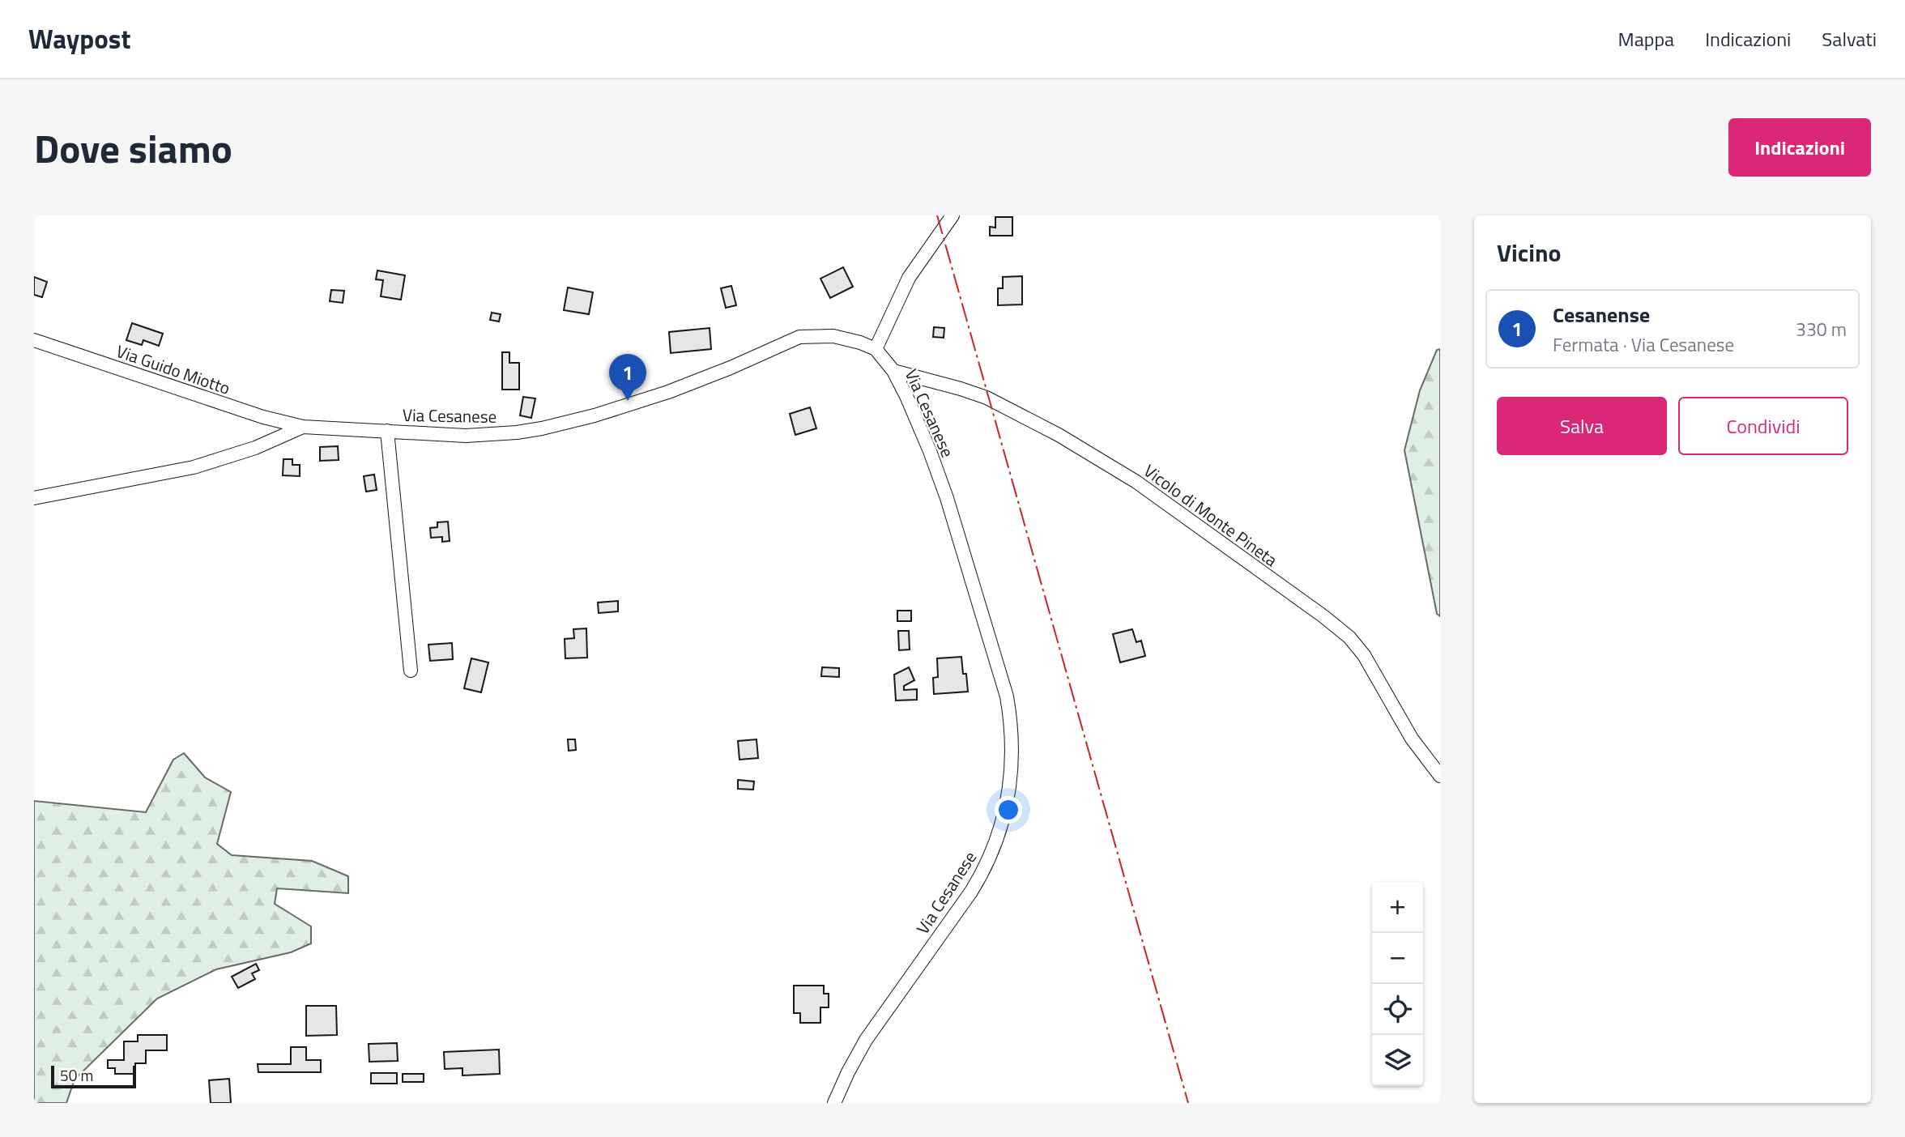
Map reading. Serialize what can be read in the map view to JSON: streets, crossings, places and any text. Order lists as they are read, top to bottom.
{
  "streets": {
    "street": ["Via Guido Miotto", "Via Cesanese", "Vicolo di Monte Pineta"]
  },
  "crossings": [
    ["Via Guido Miotto", "Via Cesanese"],
    ["Via Cesanese", "Vicolo di Monte Pineta"]
  ],
  "scale_bar": "50 m",
  "page": {
    "header": "Waypost",
    "nav": ["Mappa", "Indicazioni", "Salvati"],
    "title": "Dove siamo",
    "buttons": [
      "Indicazioni",
      ["Salva", "Condividi"]
    ],
    "heading": "Vicino",
    "list": [
      {
        "mark": "1",
        "name": "Cesanense",
        "note": "Fermata · Via Cesanese",
        "value": "330 m"
      }
    ],
    "pins": "1",
    "map_buttons": ["+", "−"],
    "scale": "50 m"
  }
}
